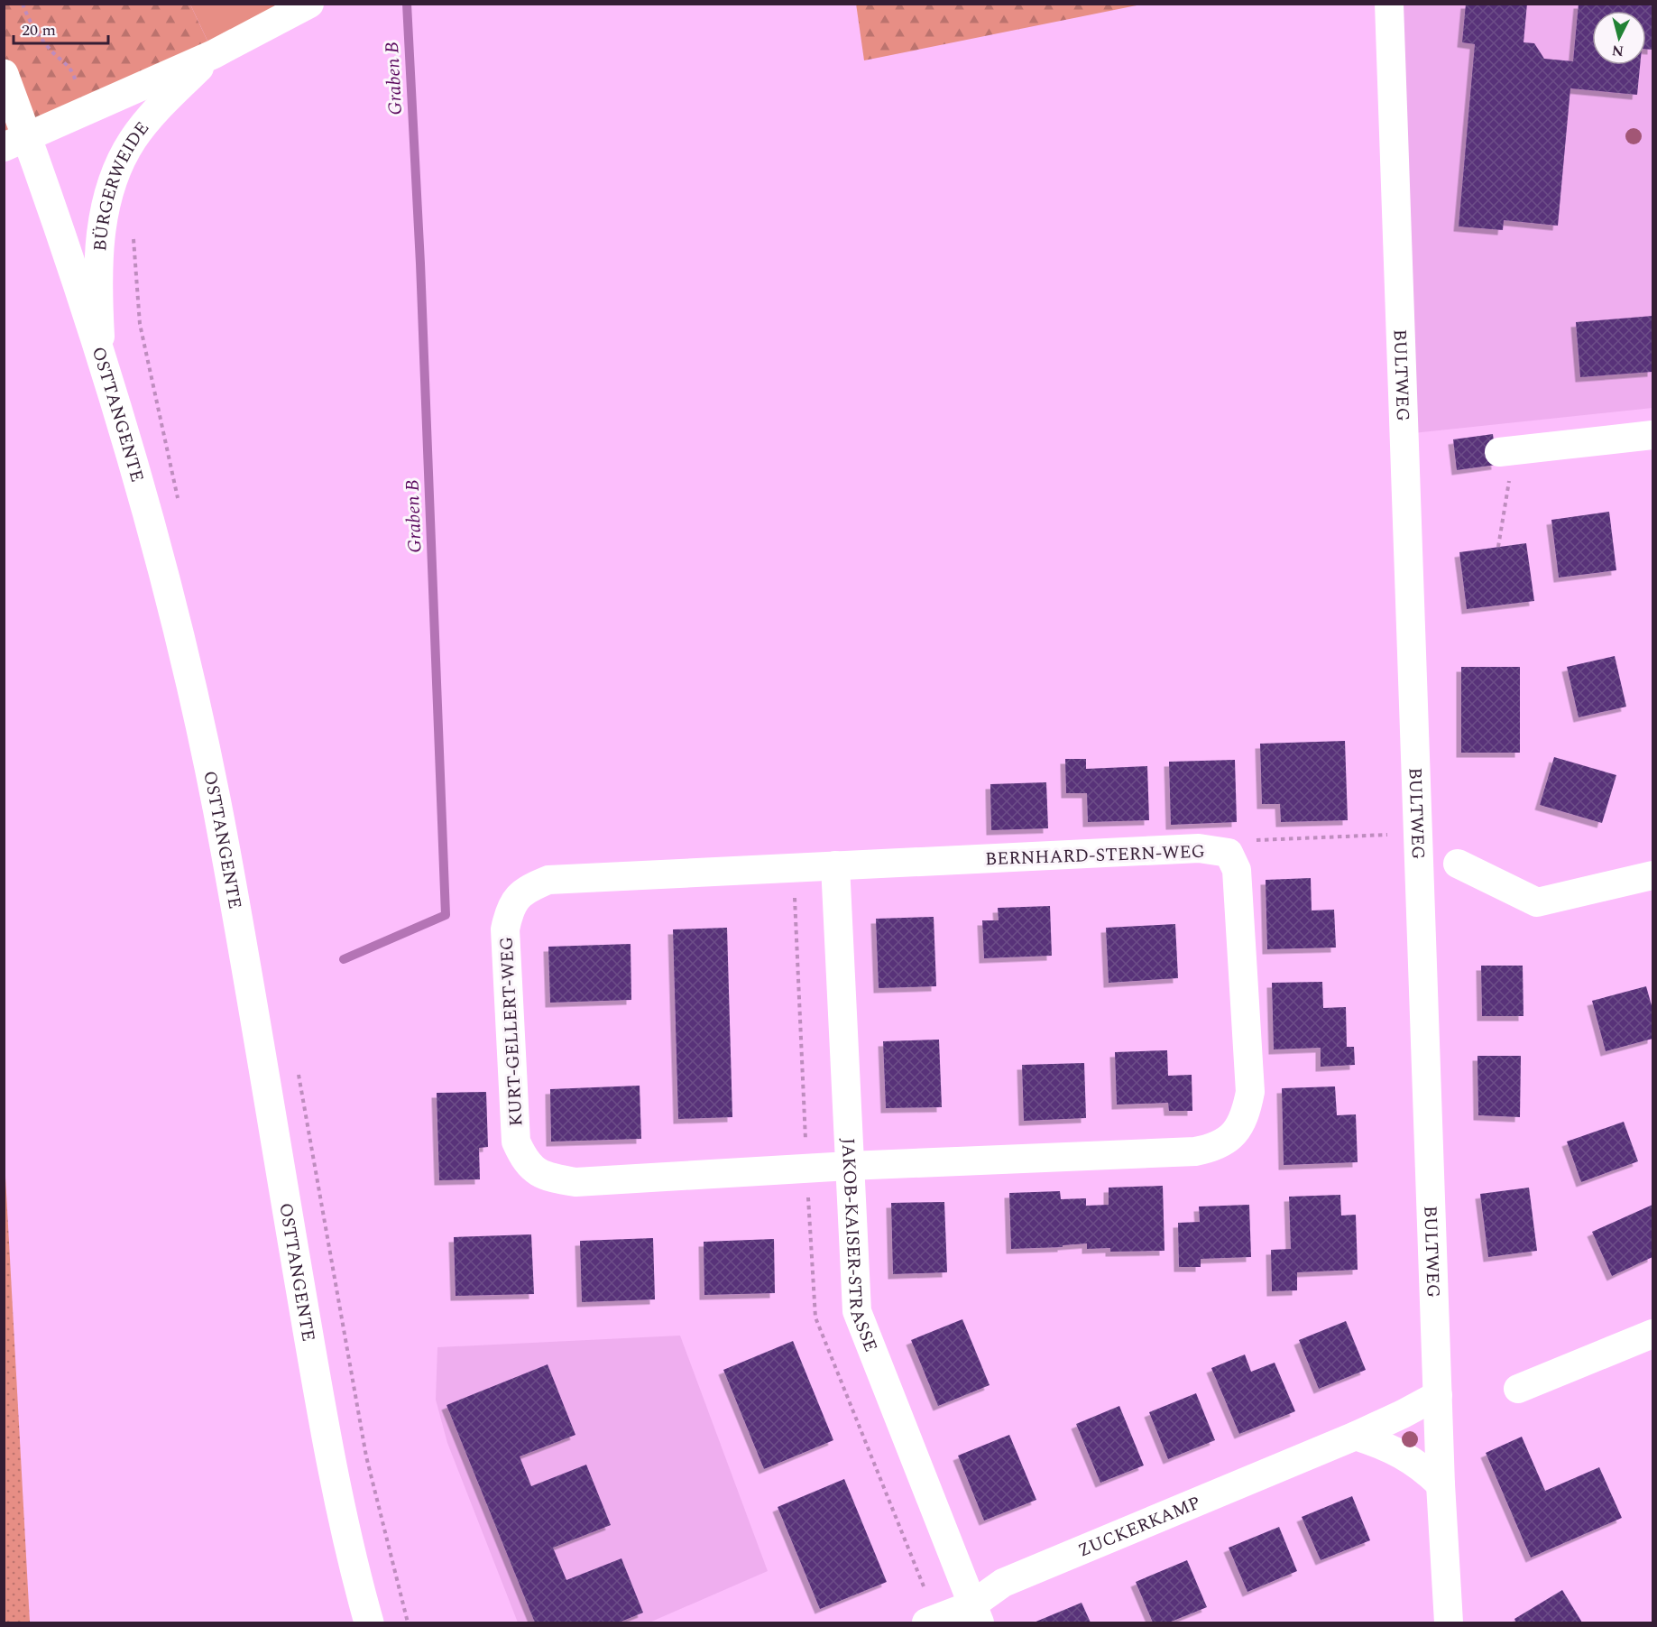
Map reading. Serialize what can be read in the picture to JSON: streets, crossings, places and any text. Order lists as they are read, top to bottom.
{
  "streets": {
    "main road": ["OSTTANGENTE"],
    "street": [
      "BÜRGERWEIDE",
      "BULTWEG",
      "BERNHARD-STERN-WEG",
      "KURT-GELLERT-WEG",
      "JAKOB-KAISER-STRASSE",
      "ZUCKERKAMP"
    ]
  },
  "crossings": [
    ["BÜRGERWEIDE", "OSTTANGENTE"],
    ["BULTWEG", "ZUCKERKAMP"],
    ["BERNHARD-STERN-WEG", "KURT-GELLERT-WEG"],
    ["BERNHARD-STERN-WEG", "JAKOB-KAISER-STRASSE"],
    ["KURT-GELLERT-WEG", "JAKOB-KAISER-STRASSE"],
    ["JAKOB-KAISER-STRASSE", "ZUCKERKAMP"]
  ],
  "water": ["Graben B"],
  "scale_bar": "20 m",
  "north": "bottom"
}
